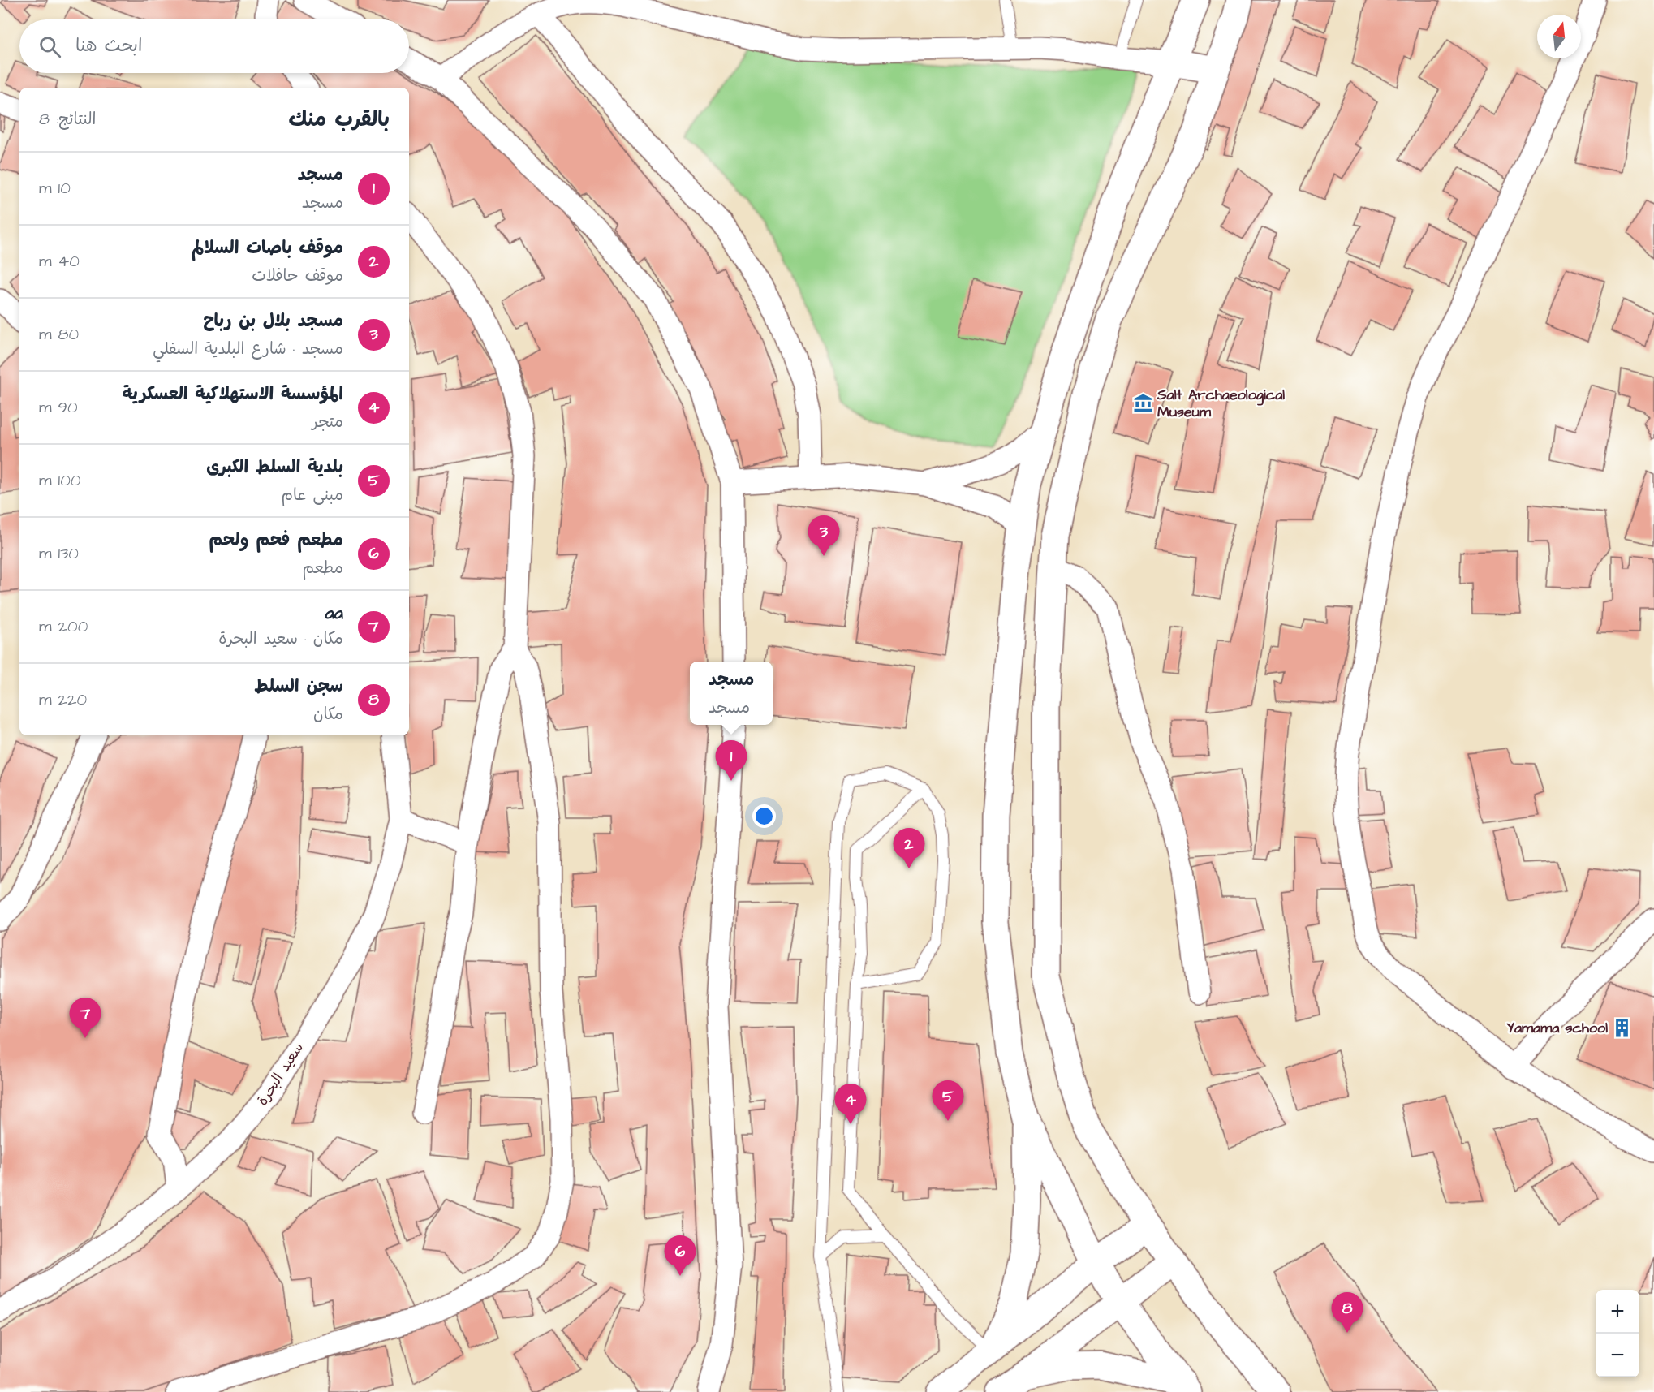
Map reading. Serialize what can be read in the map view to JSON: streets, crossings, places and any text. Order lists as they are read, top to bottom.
{
  "streets": {
    "street": ["سعيد البحرة"]
  },
  "places": {
    "museum": ["Salt Archaeological Museum"],
    "building": ["Yamama school"]
  },
  "north": "top",
  "page": {
    "search": "ابحث هنا",
    "heading": ["بالقرب منك", "النتائج: 8"],
    "list": [
      {
        "mark": "1",
        "name": "مسجد",
        "note": "مسجد",
        "value": "10 m"
      },
      {
        "mark": "2",
        "name": "موقف باصات السلالم",
        "note": "موقف حافلات",
        "value": "40 m"
      },
      {
        "mark": "3",
        "name": "مسجد بلال بن رباح",
        "note": "مسجد · شارع البلدية السفلي",
        "value": "80 m"
      },
      {
        "mark": "4",
        "name": "المؤسسة الاستهلاكية العسكرية",
        "note": "متجر",
        "value": "90 m"
      },
      {
        "mark": "5",
        "name": "بلدية السلط الكبرى",
        "note": "مبنى عام",
        "value": "100 m"
      },
      {
        "mark": "6",
        "name": "مطعم فحم ولحم",
        "note": "مطعم",
        "value": "130 m"
      },
      {
        "mark": "7",
        "name": "aa",
        "note": "مكان · سعيد البحرة",
        "value": "200 m"
      },
      {
        "mark": "8",
        "name": "سجن السلط",
        "note": "مكان",
        "value": "220 m"
      }
    ],
    "pins": [
      "3",
      "1",
      "2",
      "7",
      "5",
      "4",
      "6",
      "8"
    ],
    "popup": ["مسجد", "مسجد"],
    "map_buttons": ["+", "−"]
  }
}
